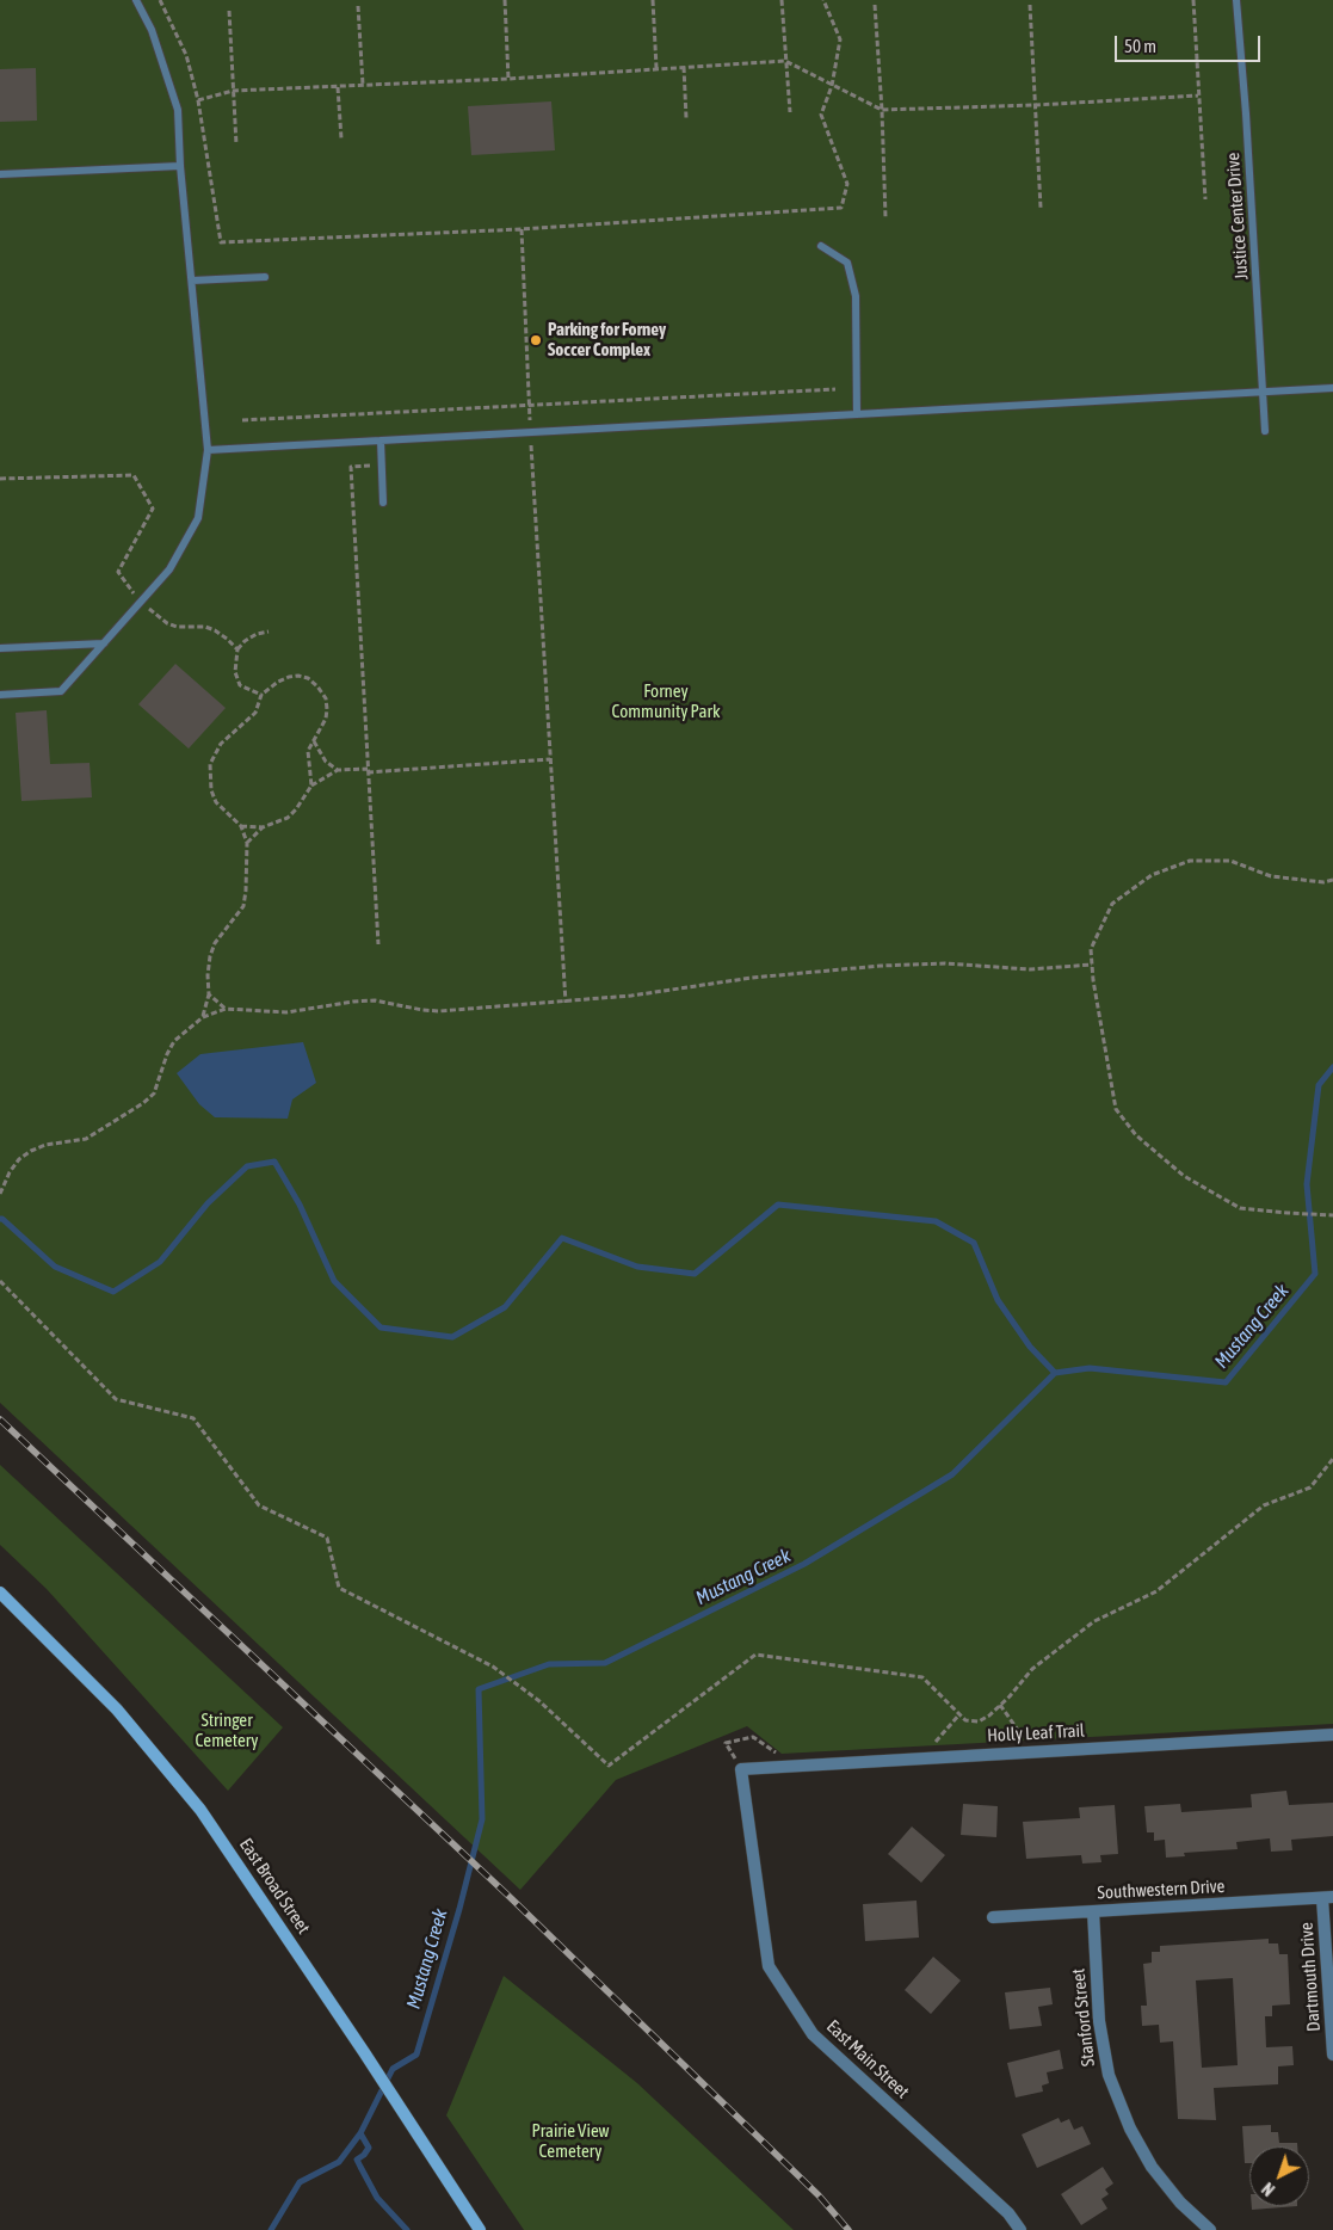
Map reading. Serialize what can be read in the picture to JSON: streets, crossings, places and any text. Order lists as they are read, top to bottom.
{
  "streets": {
    "main road": ["East Broad Street"],
    "street": [
      "Holly Leaf Trail",
      "Southwestern Drive",
      "Dartmouth Drive",
      "Stanford Street",
      "East Main Street"
    ],
    "lane": ["Justice Center Drive"]
  },
  "crossings": [
    ["Holly Leaf Trail", "East Main Street"],
    ["Southwestern Drive", "Dartmouth Drive"],
    ["Southwestern Drive", "Stanford Street"]
  ],
  "water": ["Mustang Creek"],
  "parks": ["Forney Community Park", "Stringer Cemetery", "Prairie View Cemetery"],
  "places": ["Parking for Forney Soccer Complex"],
  "scale_bar": "50 m",
  "north": "bottom left"
}
